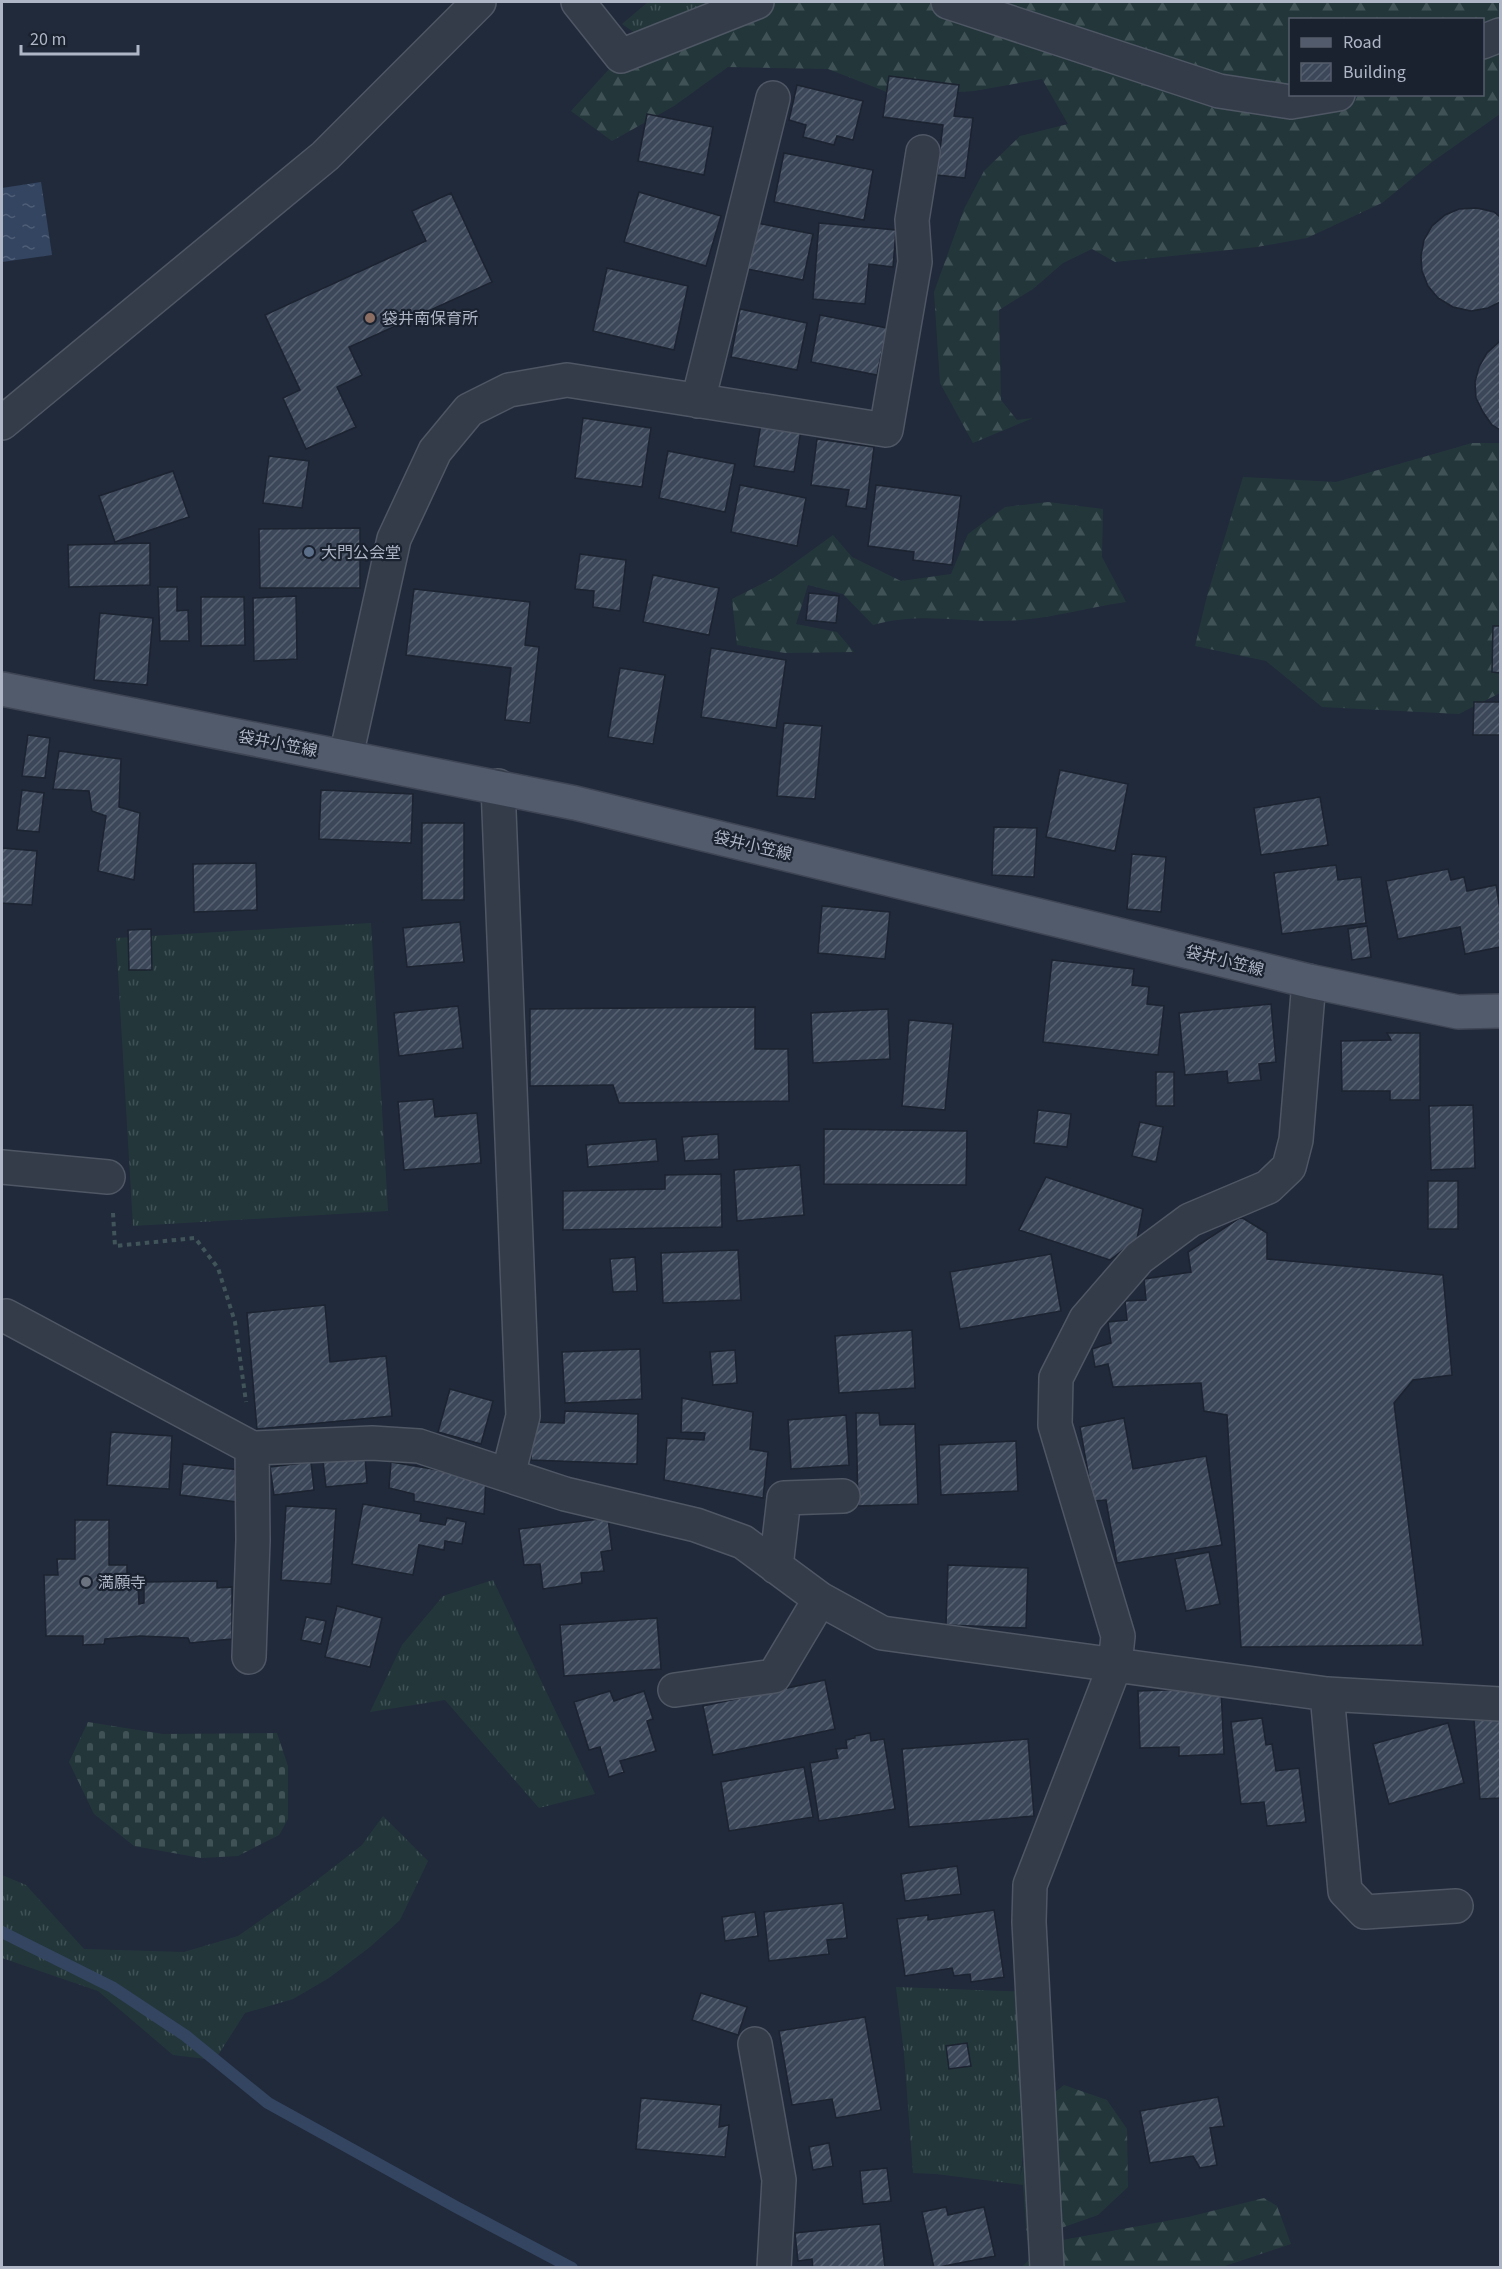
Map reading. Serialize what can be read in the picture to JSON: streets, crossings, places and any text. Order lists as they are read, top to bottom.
{
  "streets": {
    "main road": ["袋井小笠線"]
  },
  "places": ["袋井南保育所", "大門公会堂", "満願寺"],
  "legend": ["Road", "Building"],
  "scale_bar": "20 m"
}
